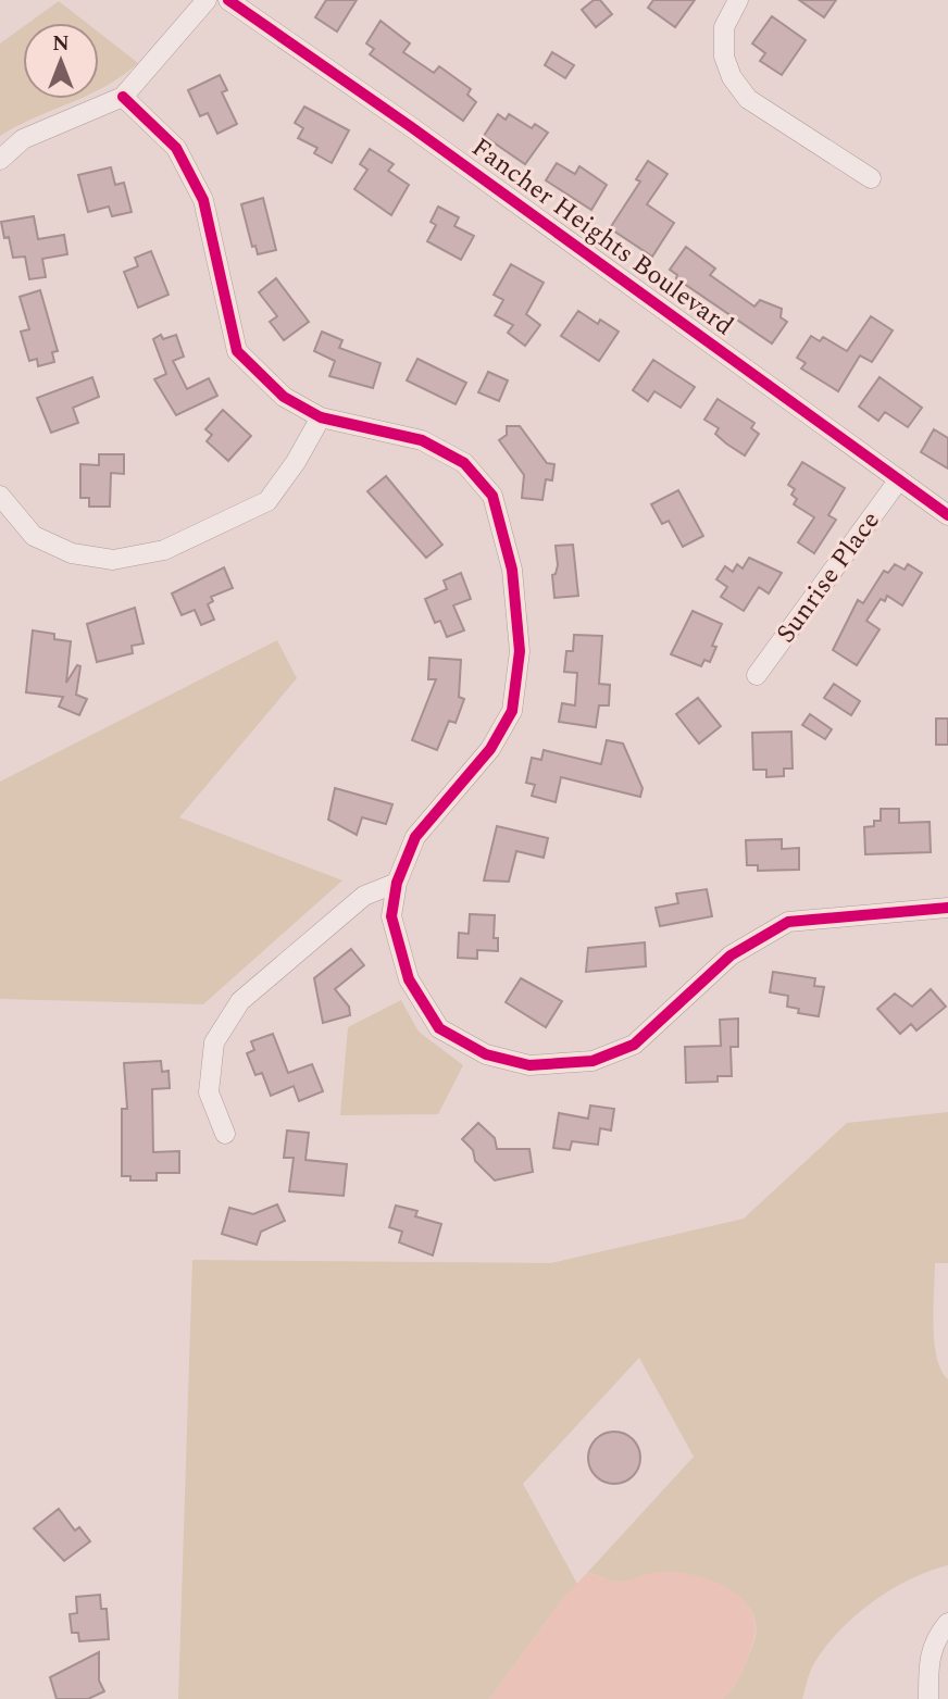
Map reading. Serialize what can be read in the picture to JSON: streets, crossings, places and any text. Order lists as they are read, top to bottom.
{
  "streets": {
    "street": ["Fancher Heights Boulevard", "Sunrise Place"]
  },
  "crossings": [
    ["Fancher Heights Boulevard", "Sunrise Place"]
  ],
  "north": "top"
}
